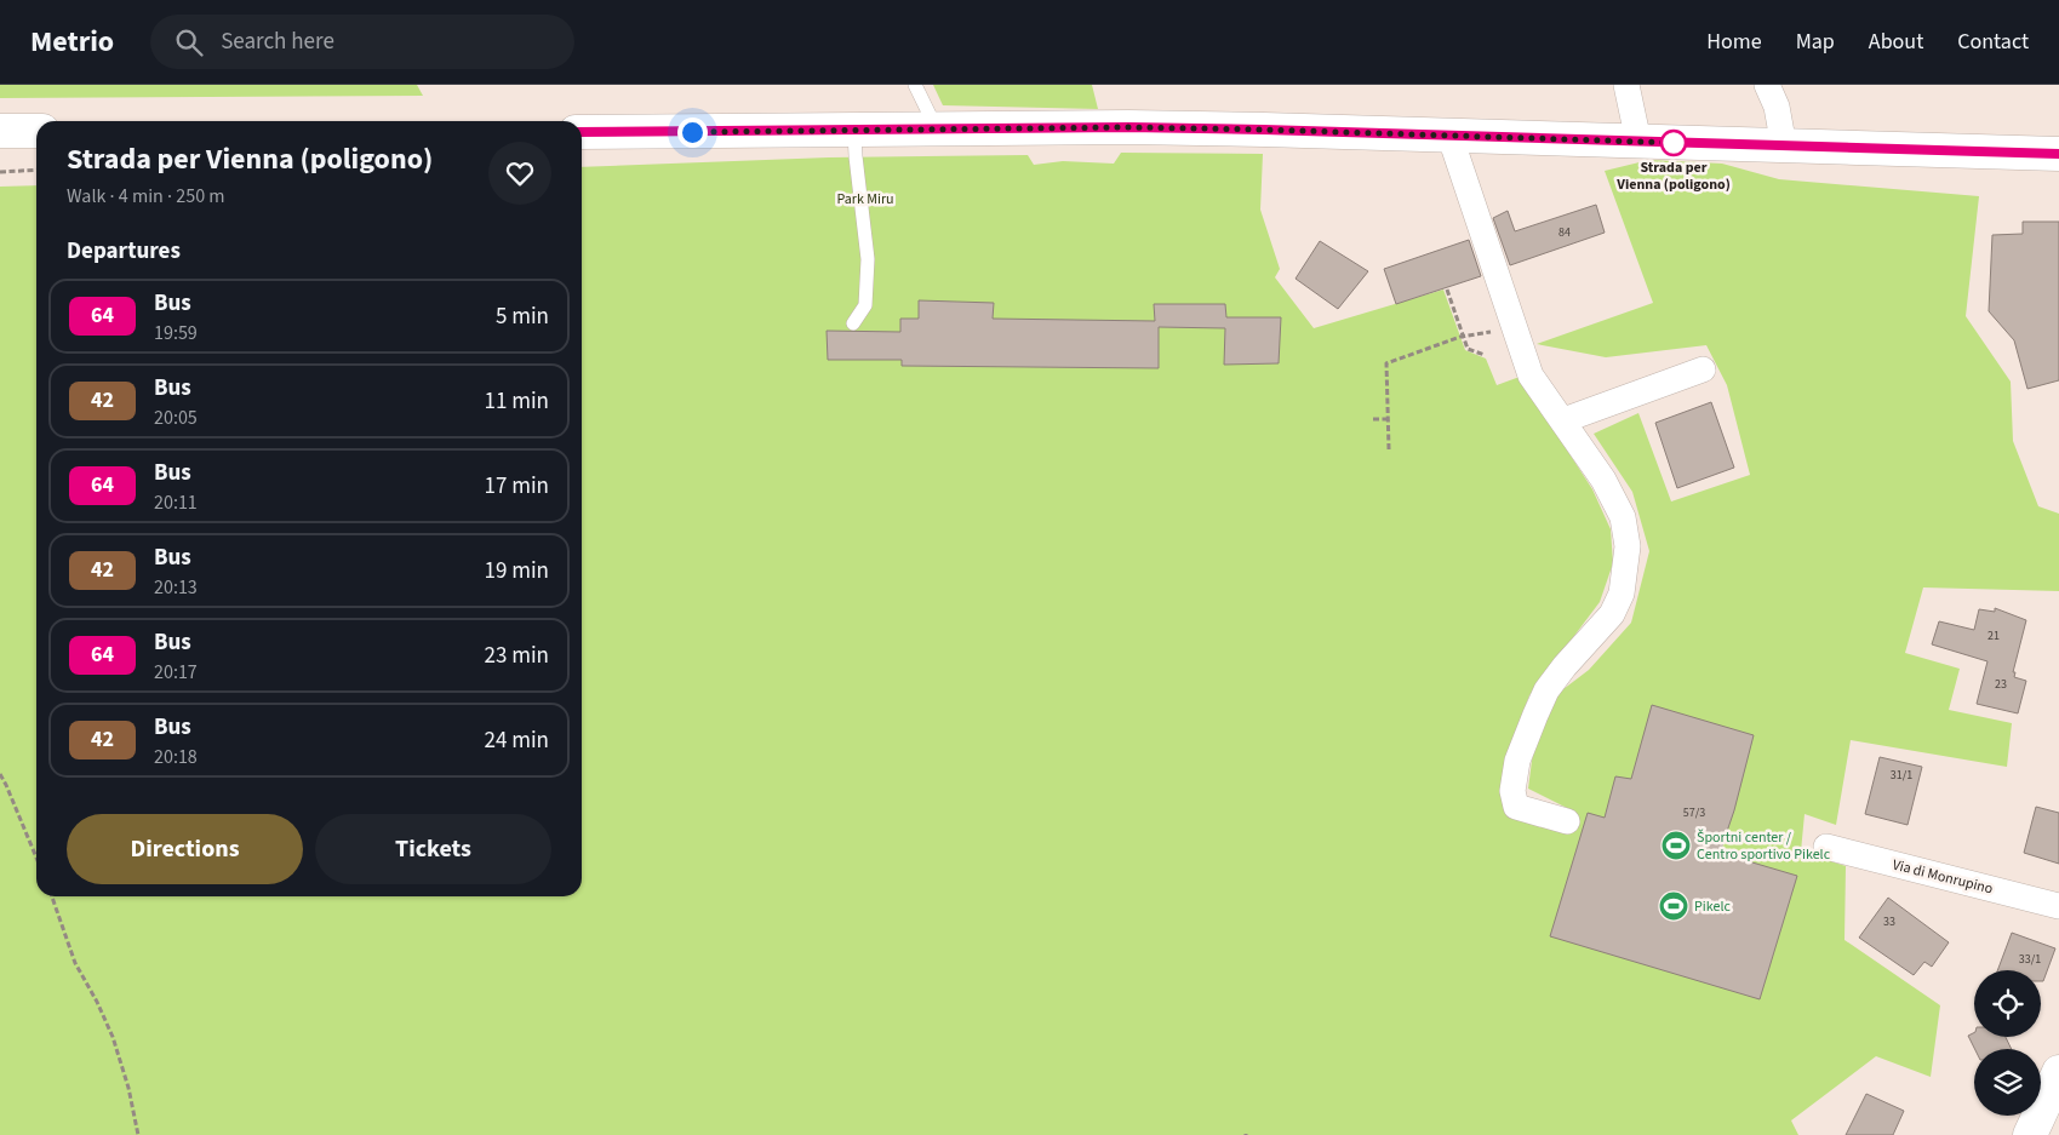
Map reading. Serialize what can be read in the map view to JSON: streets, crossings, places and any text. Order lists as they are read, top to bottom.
{
  "streets": {
    "street": ["Via di Monrupino"]
  },
  "parks": ["Park Miru"],
  "places": {
    "other": ["Strada per Vienna (poligono)"],
    "sports": ["Športni center / Centro sportivo Pikelc", "Pikelc"]
  },
  "lines": ["bus line 64"],
  "house_numbers": [
    "84",
    "21",
    "23",
    "31/1",
    "57/3",
    "33",
    "33/1"
  ],
  "page": {
    "header": "Metrio",
    "search": "Search here",
    "nav": [
      "Home",
      "Map",
      "About",
      "Contact"
    ],
    "heading": [
      ["Strada per Vienna (poligono)", "Walk · 4 min · 250 m"],
      "Departures"
    ],
    "list": [
      {
        "mark": "64",
        "name": "Bus",
        "note": "19:59",
        "value": "5 min"
      },
      {
        "mark": "42",
        "name": "Bus",
        "note": "20:05",
        "value": "11 min"
      },
      {
        "mark": "64",
        "name": "Bus",
        "note": "20:11",
        "value": "17 min"
      },
      {
        "mark": "42",
        "name": "Bus",
        "note": "20:13",
        "value": "19 min"
      },
      {
        "mark": "64",
        "name": "Bus",
        "note": "20:17",
        "value": "23 min"
      },
      {
        "mark": "42",
        "name": "Bus",
        "note": "20:18",
        "value": "24 min"
      }
    ],
    "buttons": ["Directions", "Tickets"]
  }
}
